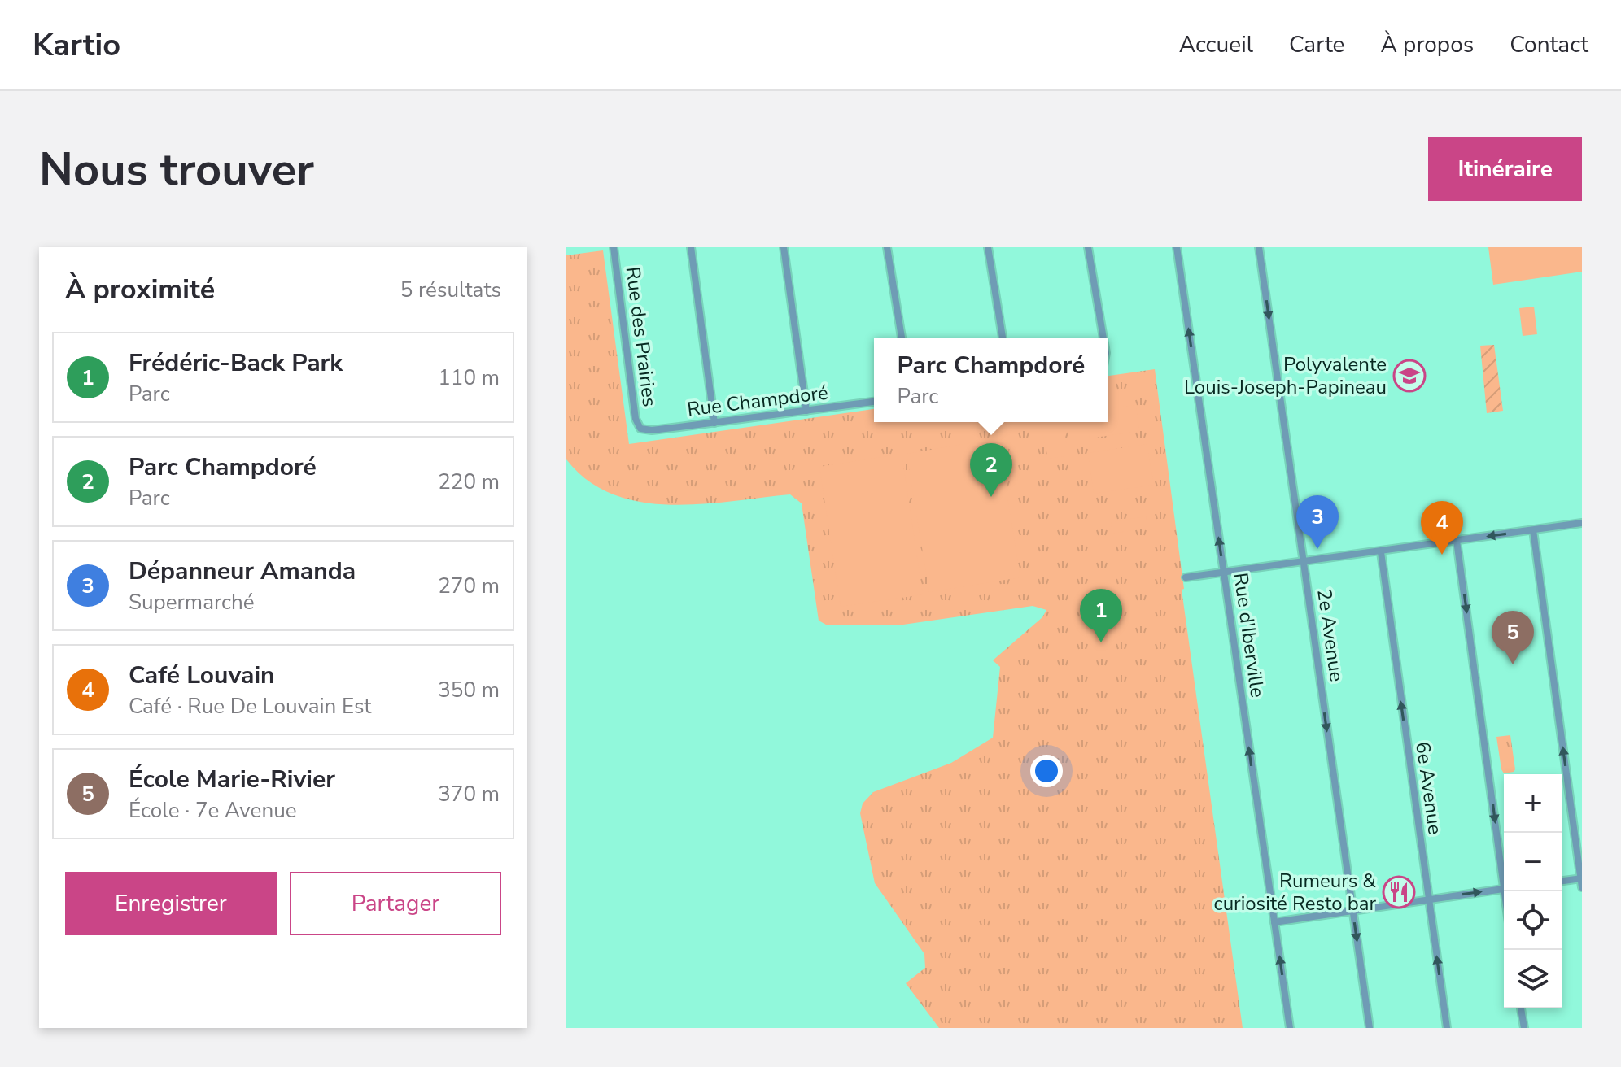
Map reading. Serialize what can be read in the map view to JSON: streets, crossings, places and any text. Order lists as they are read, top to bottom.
{
  "streets": {
    "street": [
      "Rue des Prairies",
      "Rue Champdoré",
      "Rue d'Iberville",
      "2e Avenue",
      "6e Avenue"
    ]
  },
  "crossings": [
    ["Rue des Prairies", "Rue Champdoré"]
  ],
  "one_way": ["Rue d'Iberville", "2e Avenue", "6e Avenue"],
  "places": {
    "school or university": ["Polyvalente Louis-Joseph-Papineau"],
    "restaurant": ["Rumeurs & curiosité Resto bar"]
  },
  "page": {
    "header": "Kartio",
    "nav": [
      "Accueil",
      "Carte",
      "À propos",
      "Contact"
    ],
    "buttons": [
      "Itinéraire",
      ["Enregistrer", "Partager"]
    ],
    "title": "Nous trouver",
    "heading": ["À proximité", "5 résultats"],
    "list": [
      {
        "mark": "1",
        "name": "Frédéric-Back Park",
        "note": "Parc",
        "value": "110 m"
      },
      {
        "mark": "2",
        "name": "Parc Champdoré",
        "note": "Parc",
        "value": "220 m"
      },
      {
        "mark": "3",
        "name": "Dépanneur Amanda",
        "note": "Supermarché",
        "value": "270 m"
      },
      {
        "mark": "4",
        "name": "Café Louvain",
        "note": "Café · Rue De Louvain Est",
        "value": "350 m"
      },
      {
        "mark": "5",
        "name": "École Marie-Rivier",
        "note": "École · 7e Avenue",
        "value": "370 m"
      }
    ],
    "popup": ["Parc Champdoré", "Parc"],
    "pins": [
      "2",
      "3",
      "4",
      "1",
      "5"
    ],
    "map_buttons": ["+", "−"]
  }
}
